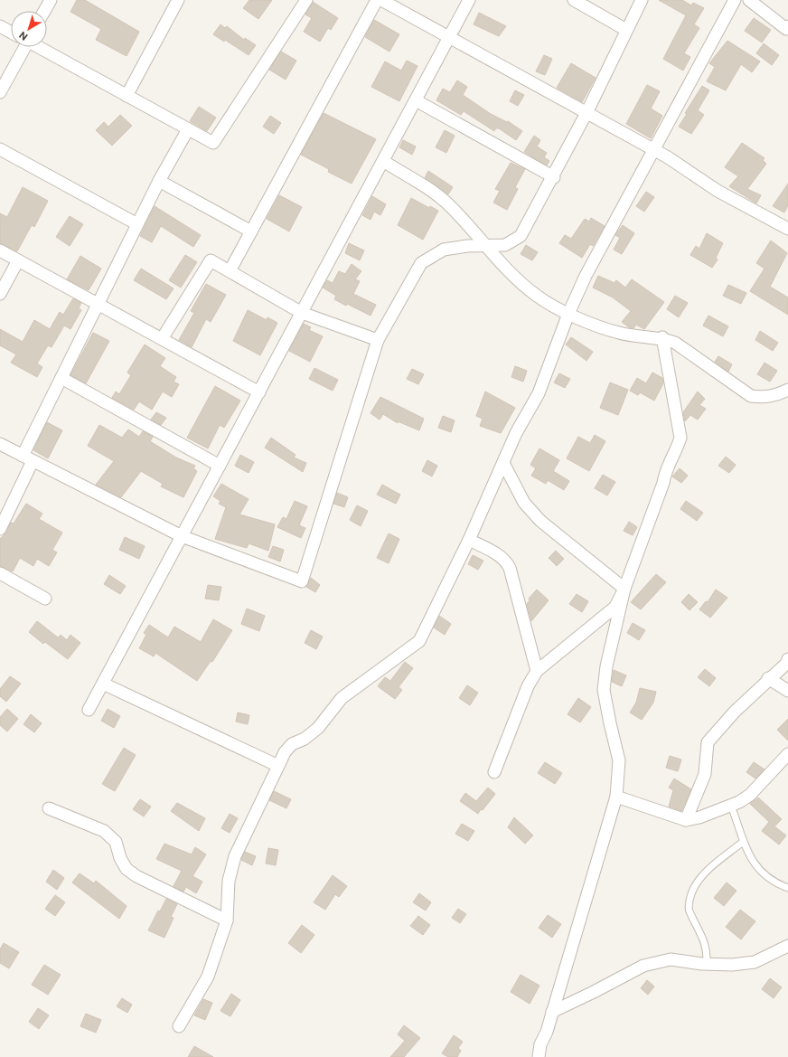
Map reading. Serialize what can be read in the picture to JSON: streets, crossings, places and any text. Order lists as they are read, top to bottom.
{
  "north": "bottom left"
}
